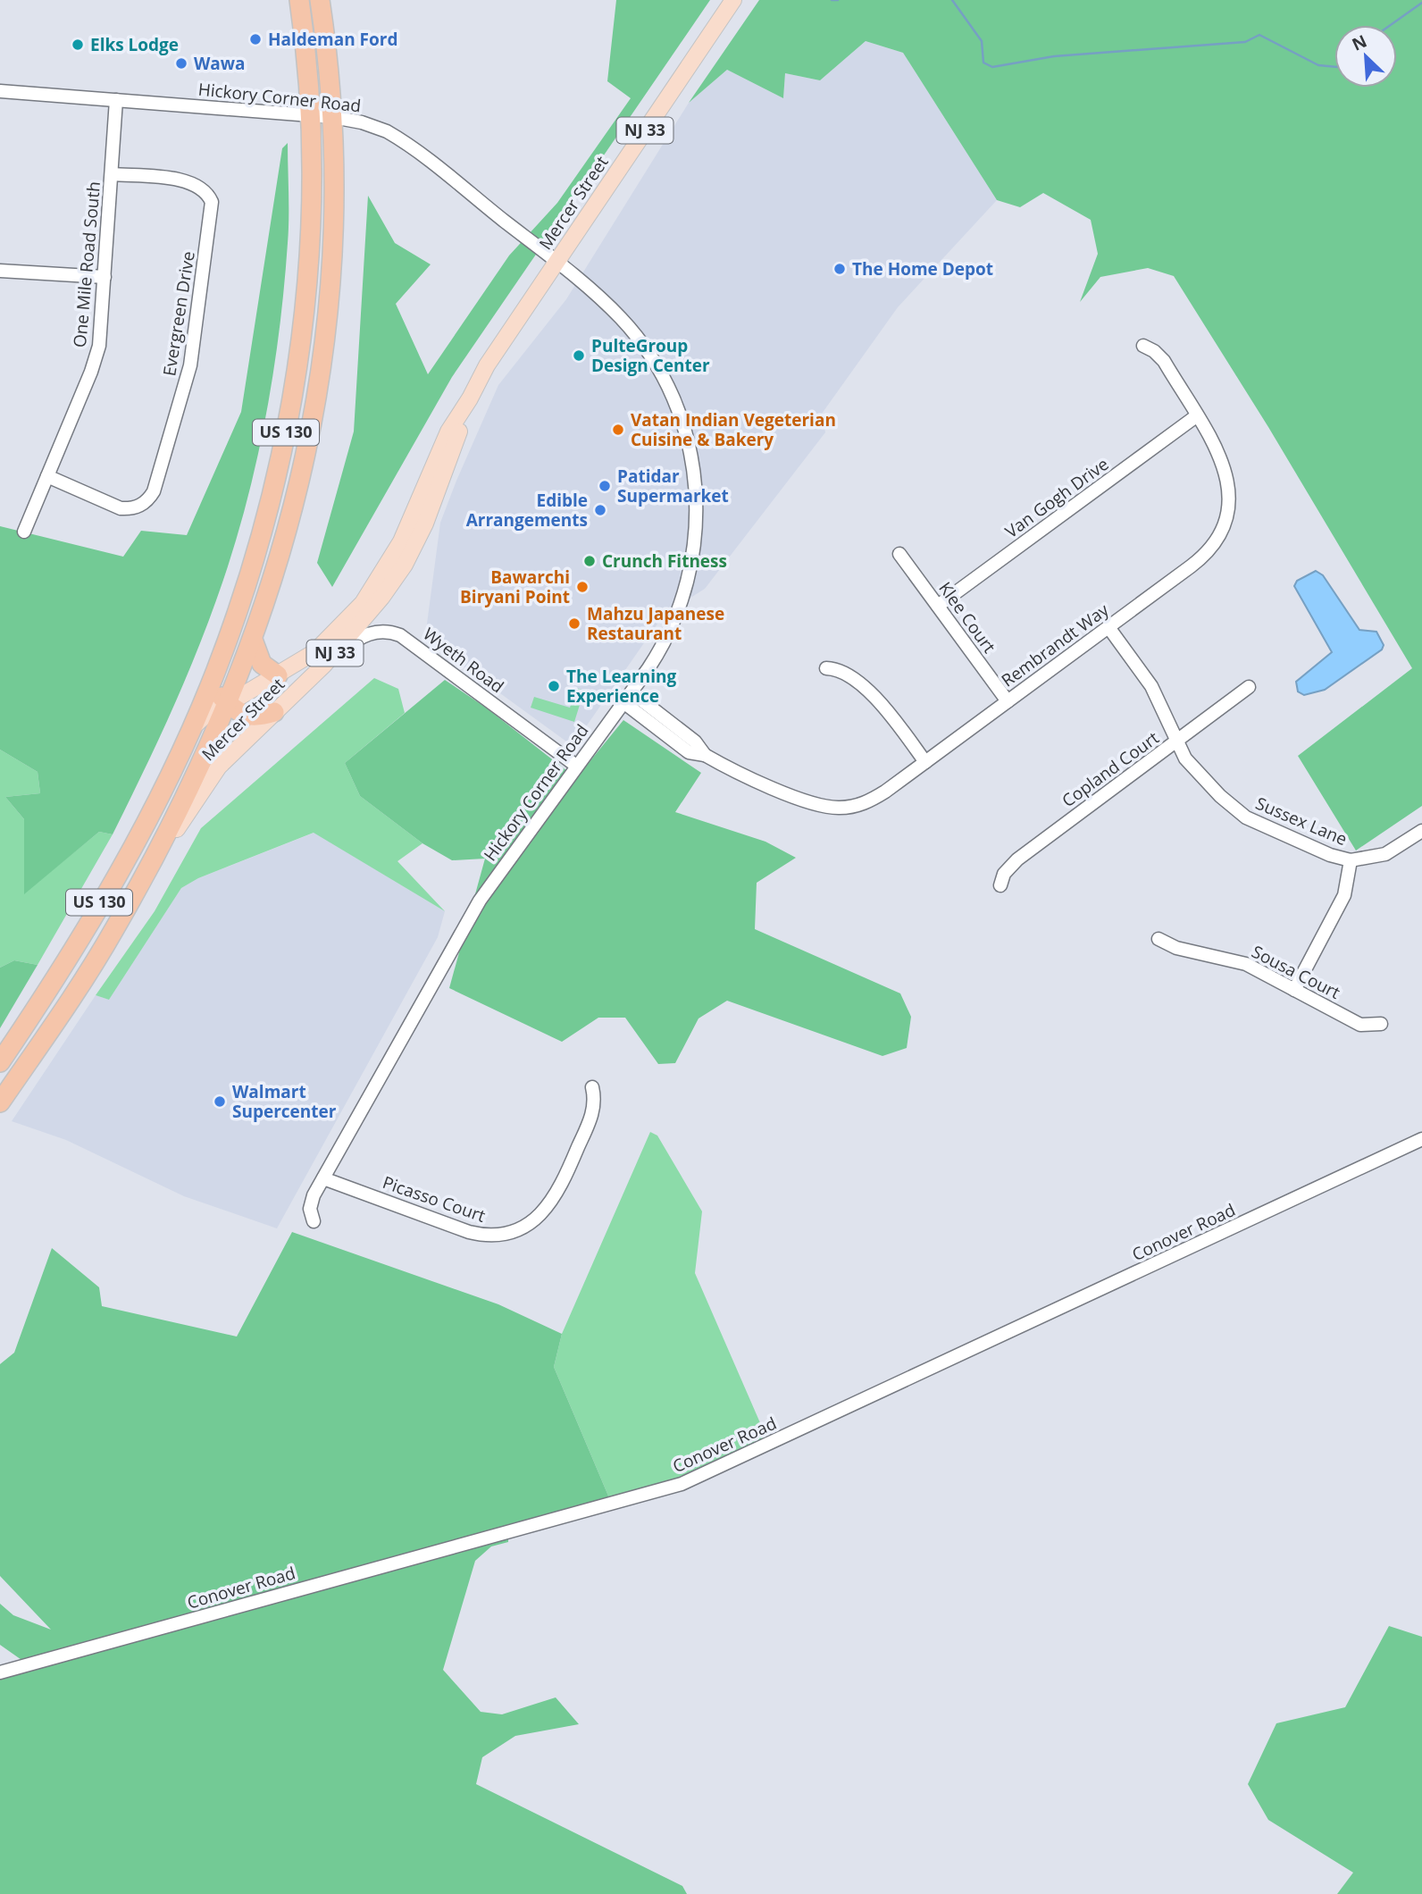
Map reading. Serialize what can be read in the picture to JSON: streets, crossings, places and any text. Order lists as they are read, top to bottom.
{
  "streets": {
    "highway": ["US 130"],
    "main road": ["NJ 33", "Mercer Street"],
    "street": [
      "Hickory Corner Road",
      "One Mile Road South",
      "Evergreen Drive",
      "Van Gogh Drive",
      "Klee Court",
      "Rembrandt Way",
      "Wyeth Road",
      "Copland Court",
      "Sussex Lane",
      "Sousa Court",
      "Picasso Court",
      "Conover Road"
    ]
  },
  "crossings": [
    ["Hickory Corner Road", "Mercer Street"],
    ["Hickory Corner Road", "One Mile Road South"],
    ["Hickory Corner Road", "US 130"],
    ["Hickory Corner Road", "Rembrandt Way"],
    ["Hickory Corner Road", "Wyeth Road"],
    ["Hickory Corner Road", "Picasso Court"],
    ["Mercer Street", "US 130"],
    ["Mercer Street", "Wyeth Road"],
    ["One Mile Road South", "Evergreen Drive"],
    ["Van Gogh Drive", "Klee Court"],
    ["Van Gogh Drive", "Rembrandt Way"],
    ["Klee Court", "Rembrandt Way"],
    ["Rembrandt Way", "Sussex Lane"],
    ["Copland Court", "Sussex Lane"]
  ],
  "places": [
    "Haldeman Ford",
    "Elks Lodge",
    "Wawa",
    "The Home Depot",
    "PulteGroup Design Center",
    "Vatan Indian Vegeterian Cuisine & Bakery",
    "Patidar Supermarket",
    "Edible Arrangements",
    "Crunch Fitness",
    "Bawarchi Biryani Point",
    "Mahzu Japanese Restaurant",
    "The Learning Experience",
    "Walmart Supercenter"
  ],
  "north": "top left"
}
